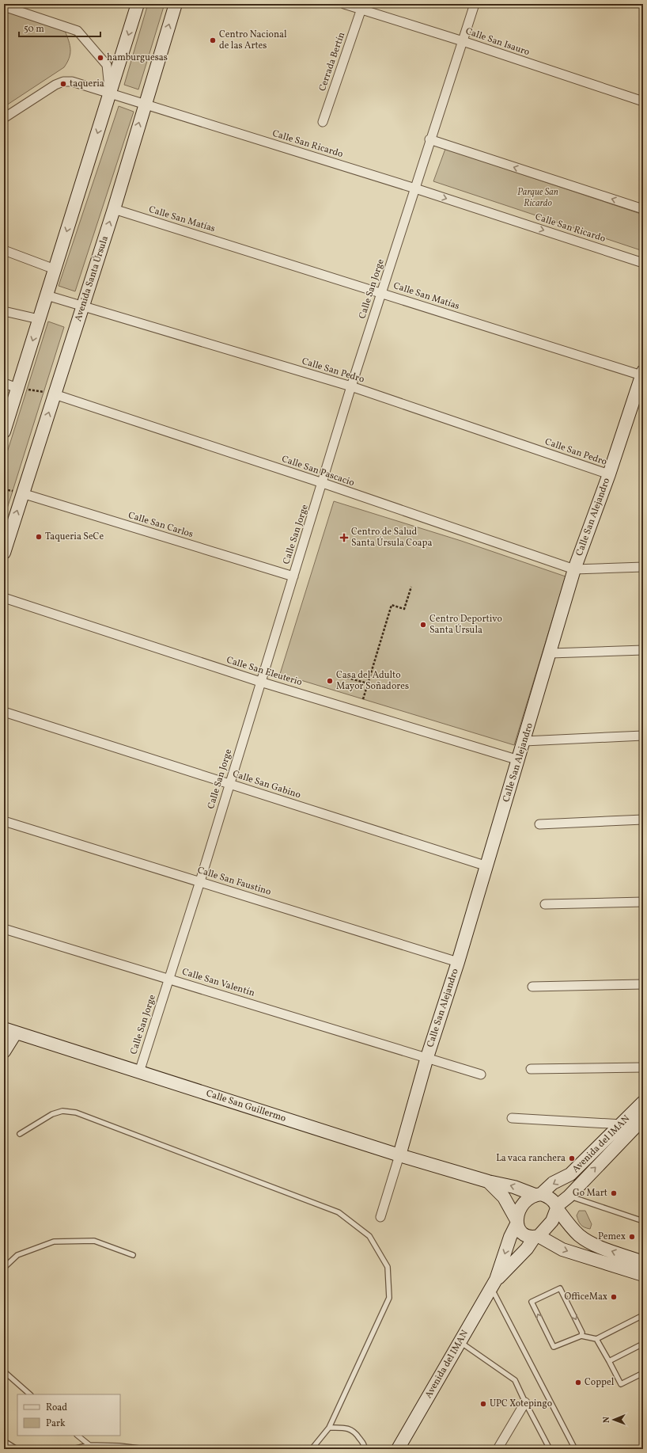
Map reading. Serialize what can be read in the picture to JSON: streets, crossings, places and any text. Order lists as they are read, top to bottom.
{
  "streets": {
    "street": [
      "Calle San Isauro",
      "Cerrada Bertín",
      "Calle San Ricardo",
      "Calle San Matías",
      "Avenida Santa Úrsula",
      "Calle San Jorge",
      "Calle San Pedro",
      "Calle San Pascacio",
      "Calle San Alejandro",
      "Calle San Carlos",
      "Calle San Eleuterio",
      "Calle San Gabino",
      "Calle San Faustino",
      "Calle San Valentín",
      "Calle San Guillermo",
      "Avenida del IMAN"
    ]
  },
  "crossings": [
    ["Calle San Isauro", "Cerrada Bertín"],
    ["Calle San Isauro", "Calle San Jorge"],
    ["Calle San Ricardo", "Avenida Santa Úrsula"],
    ["Calle San Ricardo", "Calle San Jorge"],
    ["Calle San Matías", "Avenida Santa Úrsula"],
    ["Calle San Matías", "Calle San Jorge"],
    ["Calle San Matías", "Calle San Alejandro"],
    ["Avenida Santa Úrsula", "Calle San Pedro"],
    ["Avenida Santa Úrsula", "Calle San Pascacio"],
    ["Avenida Santa Úrsula", "Calle San Carlos"],
    ["Calle San Jorge", "Calle San Pedro"],
    ["Calle San Jorge", "Calle San Pascacio"],
    ["Calle San Jorge", "Calle San Carlos"],
    ["Calle San Jorge", "Calle San Eleuterio"],
    ["Calle San Jorge", "Calle San Gabino"],
    ["Calle San Jorge", "Calle San Faustino"],
    ["Calle San Jorge", "Calle San Valentín"],
    ["Calle San Jorge", "Calle San Guillermo"],
    ["Calle San Pedro", "Calle San Alejandro"],
    ["Calle San Pascacio", "Calle San Alejandro"],
    ["Calle San Alejandro", "Calle San Eleuterio"],
    ["Calle San Alejandro", "Calle San Gabino"],
    ["Calle San Alejandro", "Calle San Faustino"],
    ["Calle San Alejandro", "Calle San Valentín"],
    ["Calle San Alejandro", "Calle San Guillermo"],
    ["Calle San Guillermo", "Avenida del IMAN"]
  ],
  "parks": ["Parque San Ricardo"],
  "places": {
    "other": [
      "Centro Nacional de las Artes",
      "hamburguesas",
      "taqueria",
      "Taqueria SeCe",
      "Centro Deportivo Santa Úrsula",
      "Casa del Adulto Mayor Soñadores",
      "La vaca ranchera",
      "Go Mart",
      "Pemex",
      "OfficeMax",
      "Coppel",
      "UPC Xotepingo"
    ],
    "health": ["Centro de Salud Santa Úrsula Coapa"]
  },
  "legend": ["Road", "Park"],
  "scale_bar": "50 m",
  "north": "left"
}
